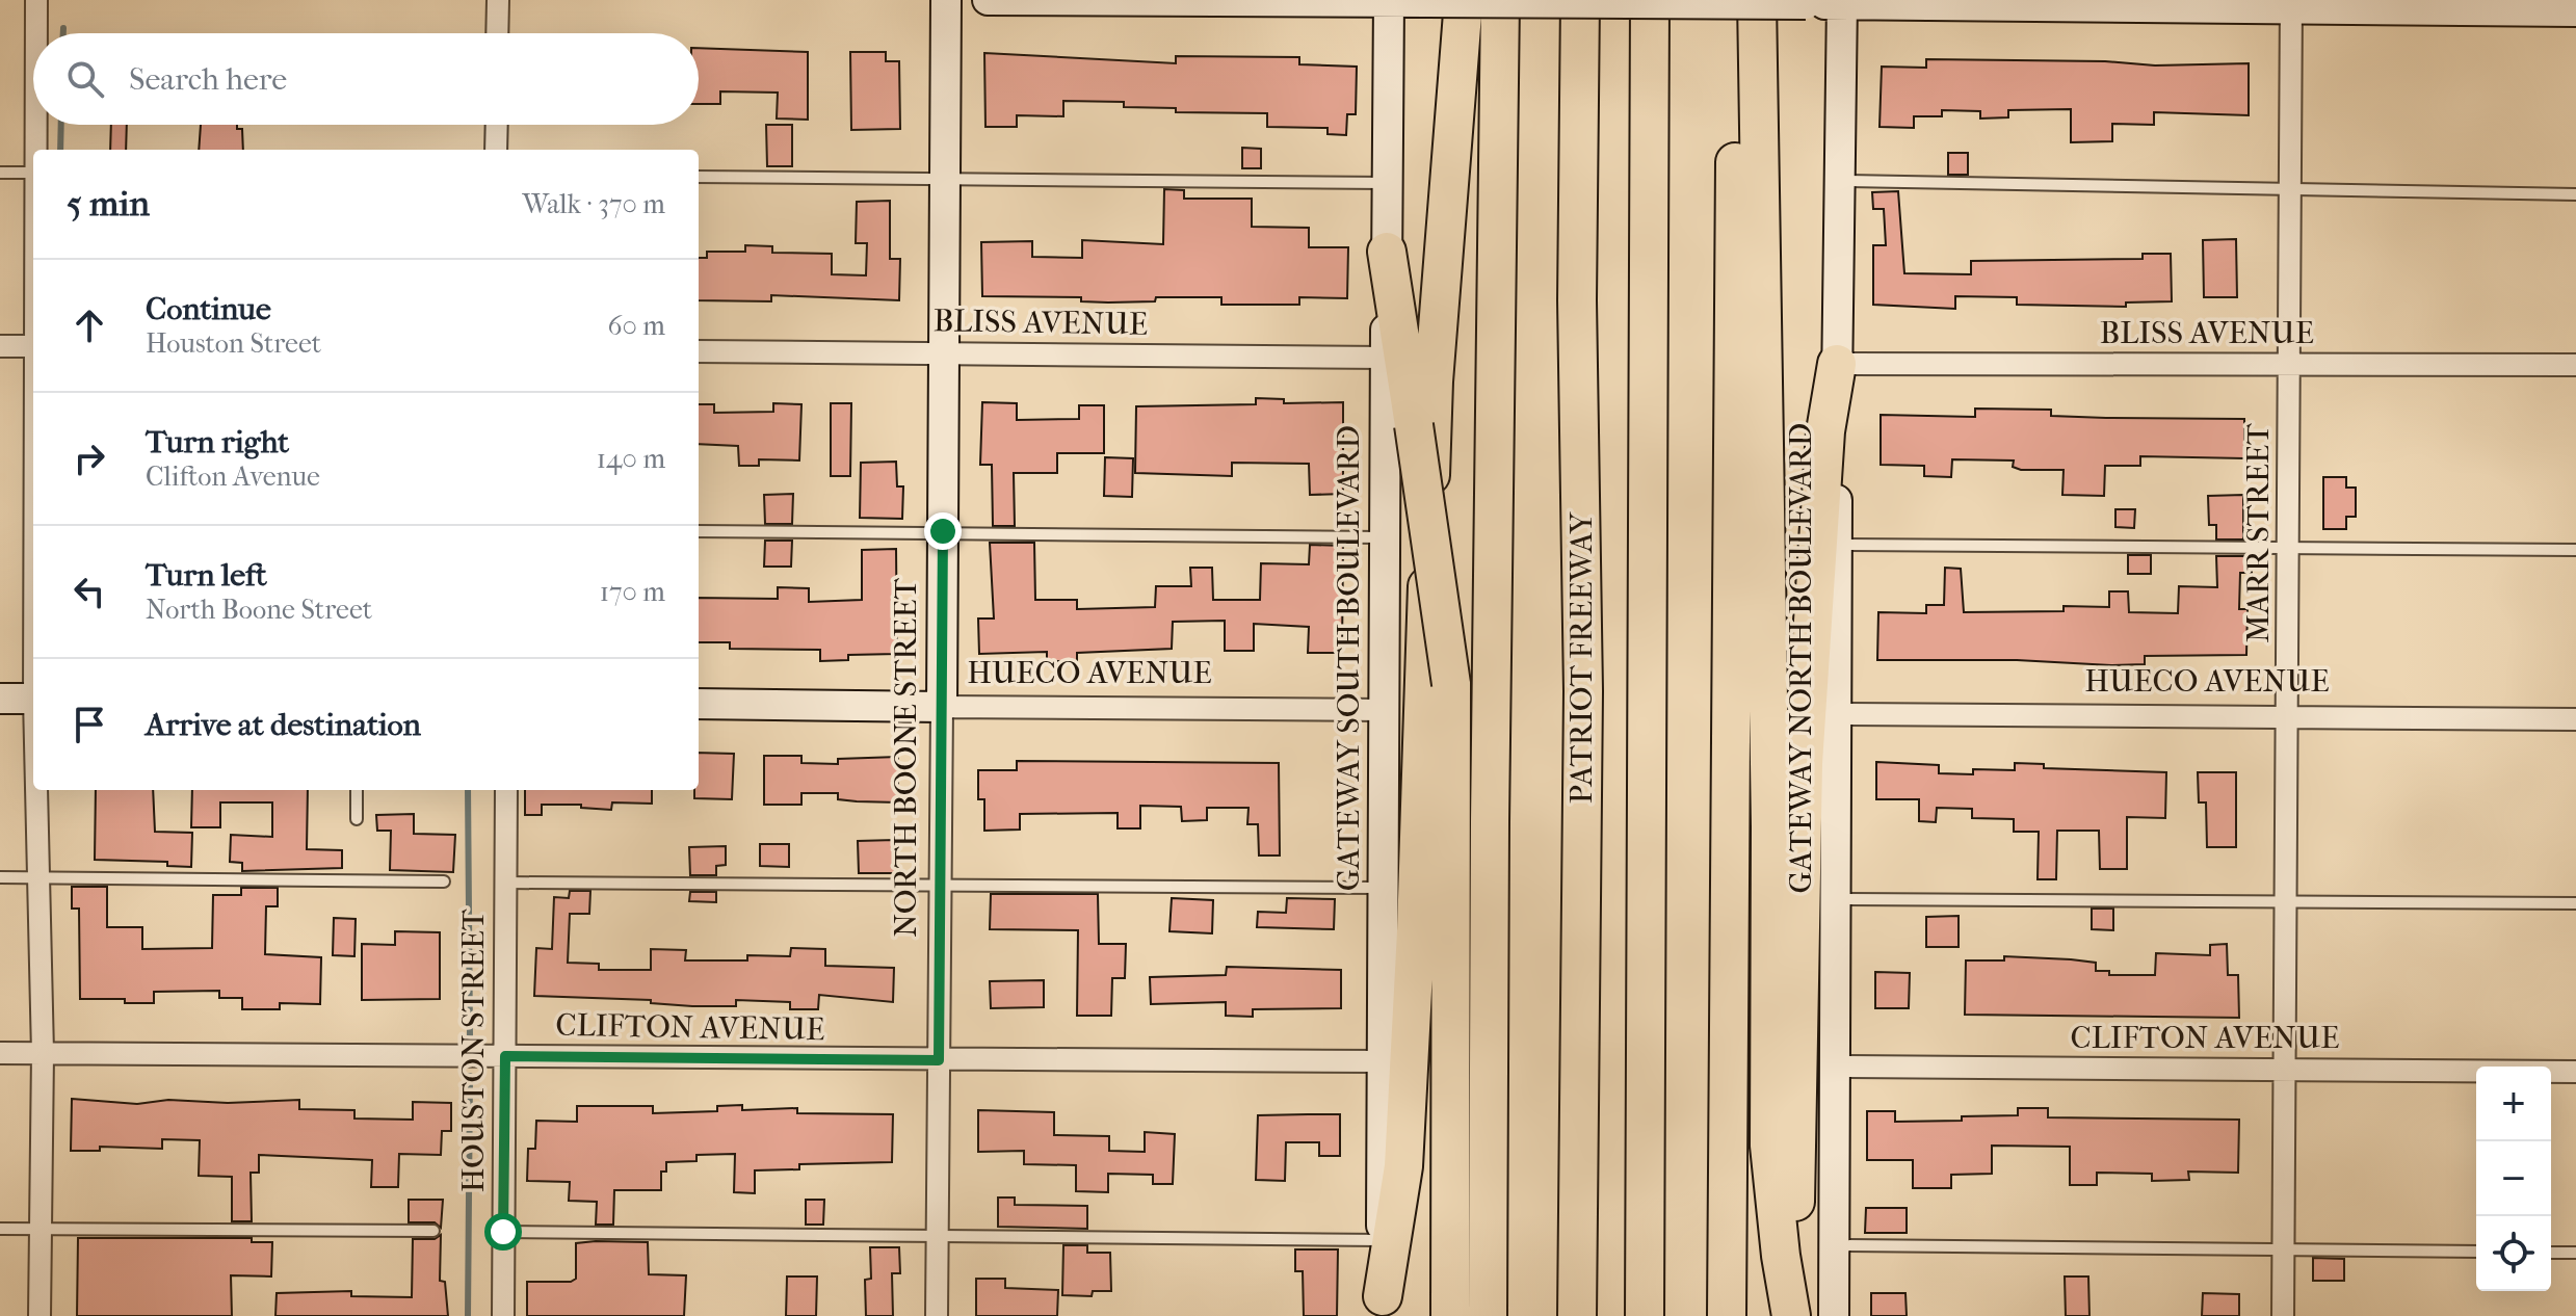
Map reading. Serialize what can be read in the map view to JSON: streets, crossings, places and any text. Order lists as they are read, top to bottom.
{
  "streets": {
    "highway": ["PATRIOT FREEWAY"],
    "main road": [
      "GATEWAY SOUTH BOULEVARD",
      "GATEWAY NORTH BOULEVARD",
      "HUECO AVENUE",
      "NORTH BOONE STREET"
    ],
    "street": [
      "BLISS AVENUE",
      "MARR STREET",
      "CLIFTON AVENUE",
      "HOUSTON STREET"
    ]
  },
  "crossings": [
    ["BLISS AVENUE", "MARR STREET"],
    ["BLISS AVENUE", "GATEWAY SOUTH BOULEVARD"],
    ["BLISS AVENUE", "GATEWAY NORTH BOULEVARD"],
    ["BLISS AVENUE", "NORTH BOONE STREET"],
    ["MARR STREET", "HUECO AVENUE"],
    ["MARR STREET", "CLIFTON AVENUE"],
    ["GATEWAY SOUTH BOULEVARD", "HUECO AVENUE"],
    ["GATEWAY SOUTH BOULEVARD", "CLIFTON AVENUE"],
    ["GATEWAY NORTH BOULEVARD", "HUECO AVENUE"],
    ["GATEWAY NORTH BOULEVARD", "CLIFTON AVENUE"],
    ["HUECO AVENUE", "NORTH BOONE STREET"],
    ["NORTH BOONE STREET", "CLIFTON AVENUE"],
    ["CLIFTON AVENUE", "HOUSTON STREET"]
  ],
  "page": {
    "search": "Search here",
    "heading": ["5 min", "Walk · 370 m"],
    "list": [
      ["Continue", "Houston Street", "60 m"],
      ["Turn right", "Clifton Avenue", "140 m"],
      ["Turn left", "North Boone Street", "170 m"],
      "Arrive at destination"
    ],
    "map_buttons": ["+", "−"]
  }
}
